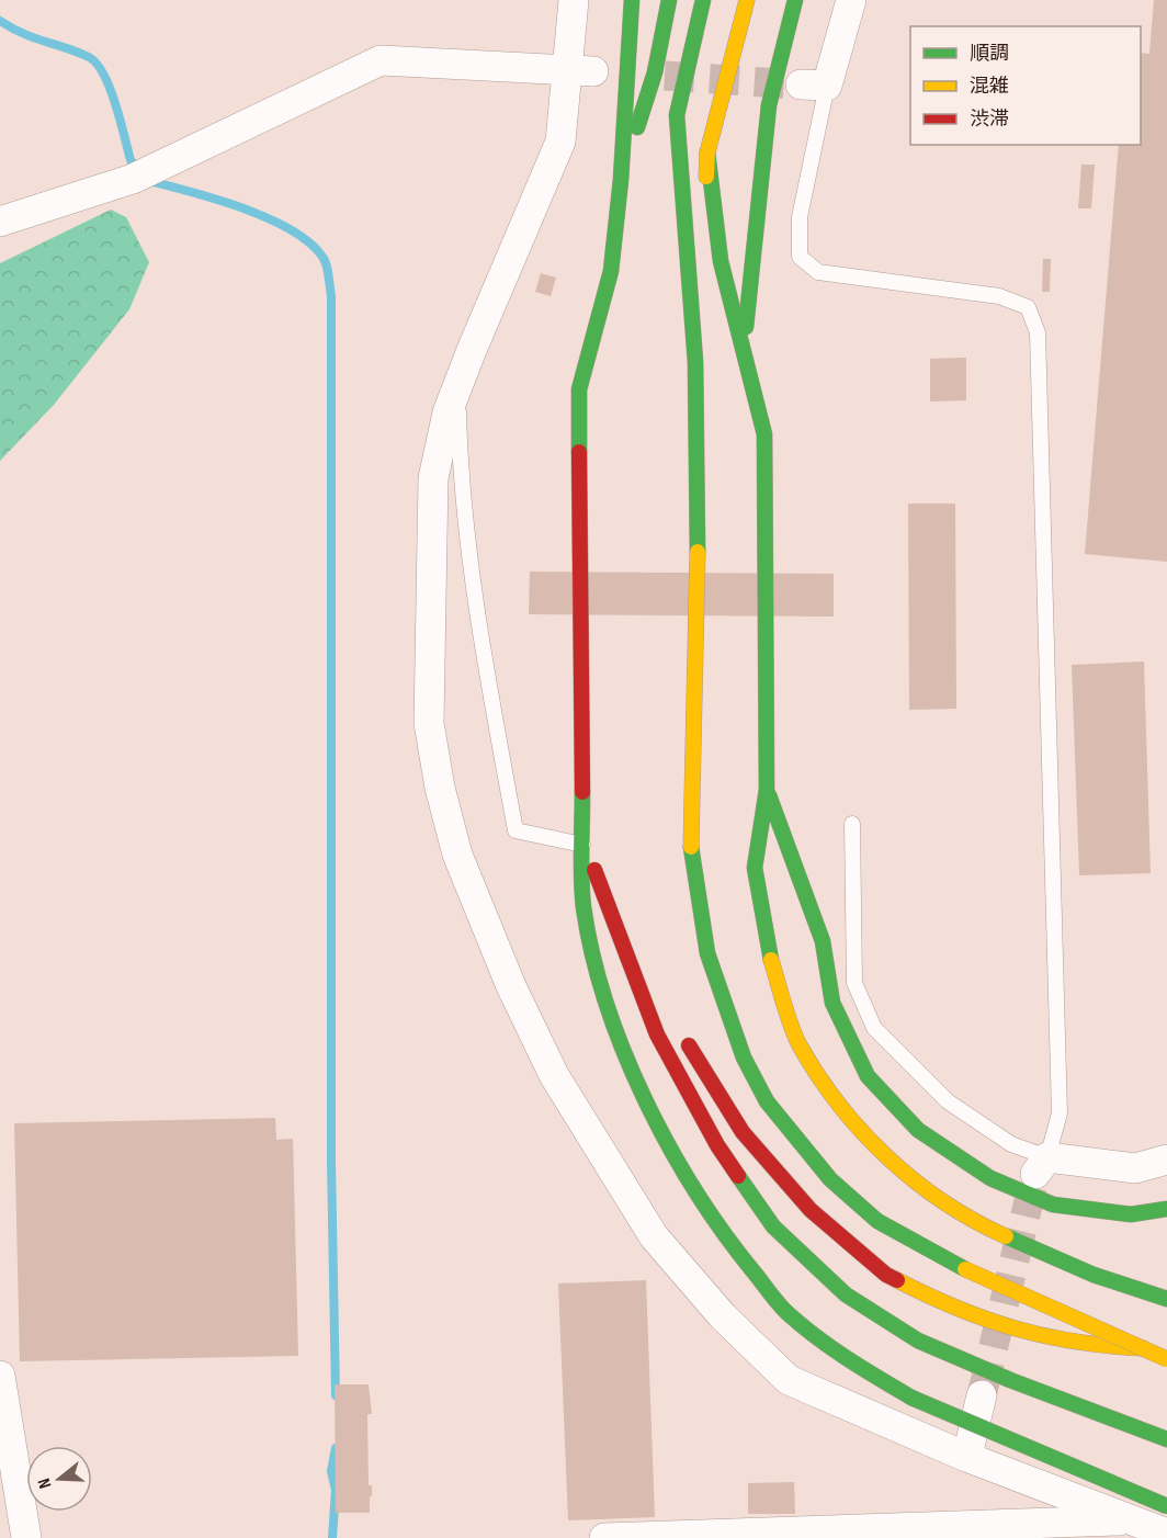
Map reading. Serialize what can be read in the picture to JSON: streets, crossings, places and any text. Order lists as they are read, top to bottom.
{
  "legend": ["順調", "混雑", "渋滞"],
  "north": "left"
}
